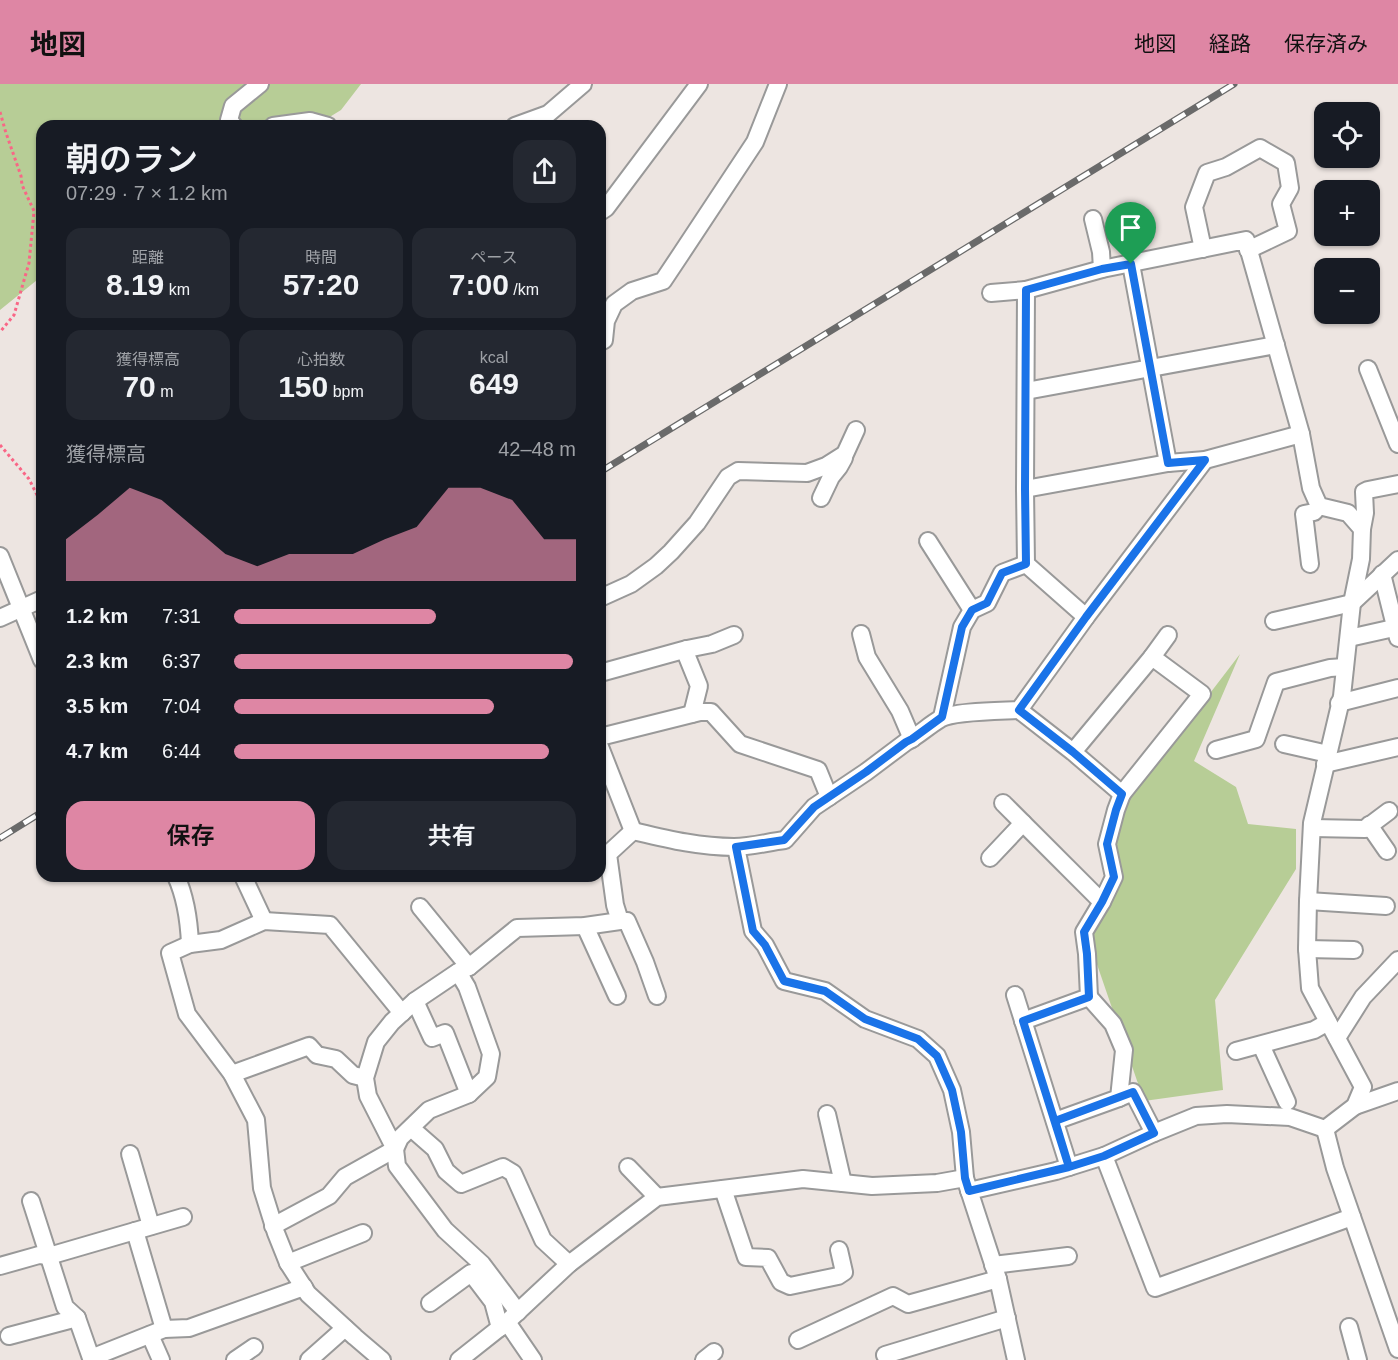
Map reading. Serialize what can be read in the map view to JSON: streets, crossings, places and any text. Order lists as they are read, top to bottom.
{
  "page": {
    "header": "地図",
    "nav": ["地図", "経路", "保存済み"],
    "map_buttons": ["+", "−"],
    "heading": ["朝のラン", "07:29 · 7 × 1.2 km"],
    "stats": [
      ["距離", "8.19 km"],
      ["時間", "57:20"],
      ["ペース", "7:00 /km"],
      ["獲得標高", "70 m"],
      ["心拍数", "150 bpm"],
      ["kcal", "649"]
    ],
    "chart": ["獲得標高", "42–48 m"],
    "list": [
      {
        "name": "1.2 km",
        "note": "7:31"
      },
      {
        "name": "2.3 km",
        "note": "6:37"
      },
      {
        "name": "3.5 km",
        "note": "7:04"
      },
      {
        "name": "4.7 km",
        "note": "6:44"
      }
    ],
    "buttons": ["保存", "共有"]
  }
}
